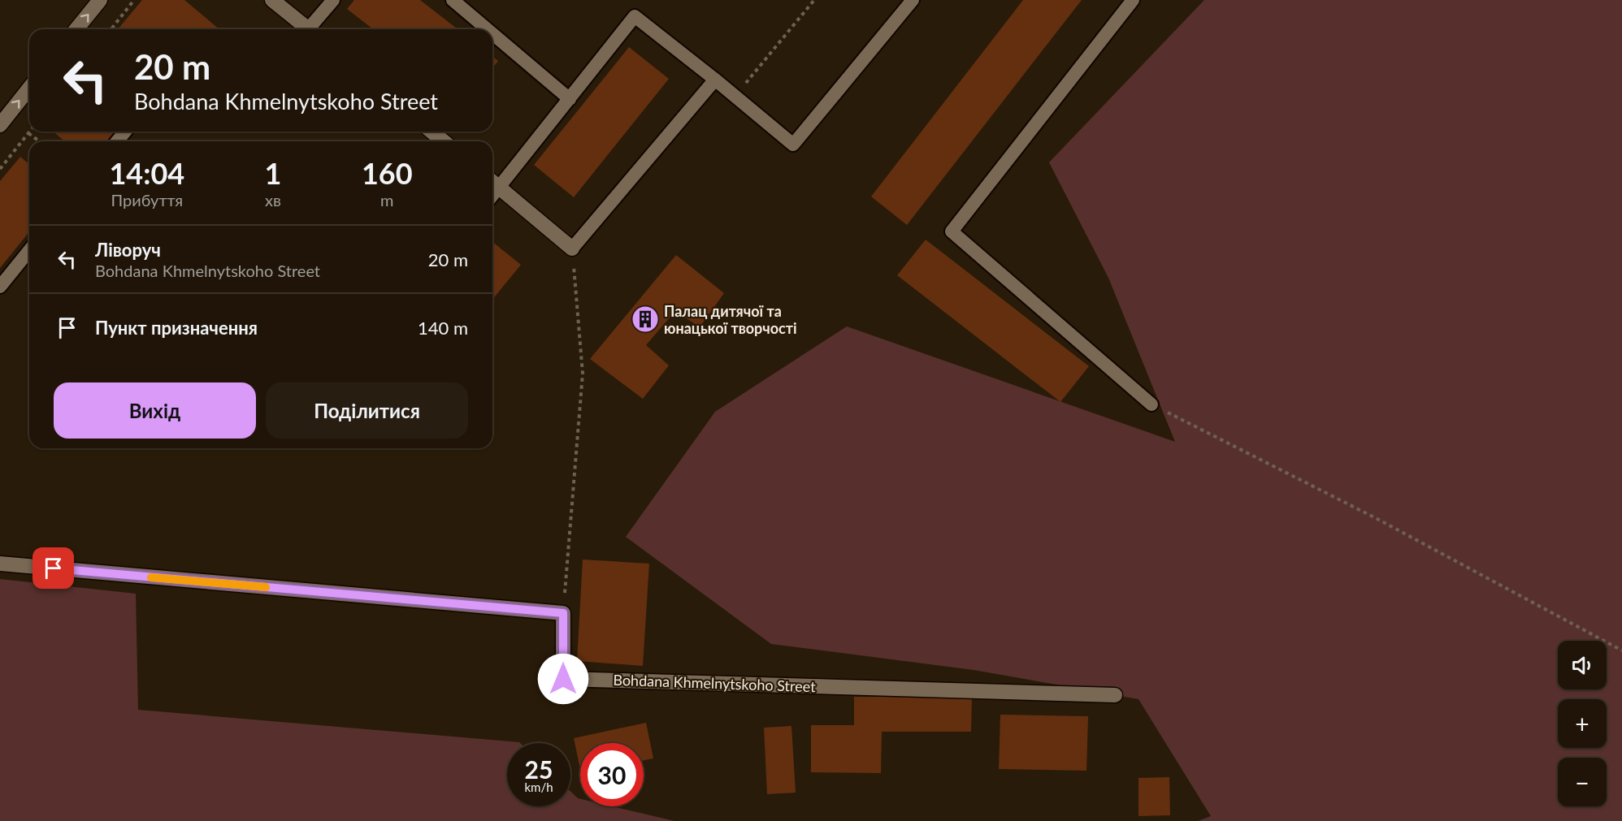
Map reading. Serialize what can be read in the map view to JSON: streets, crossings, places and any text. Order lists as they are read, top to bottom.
{
  "streets": {
    "street": ["Bohdana Khmelnytskoho Street"]
  },
  "places": {
    "building": ["Палац дитячої та юнацької творчості"]
  },
  "page": {
    "turn": ["20 m", "Bohdana Khmelnytskoho Street"],
    "eta": [
      "14:04",
      "Прибуття",
      "1",
      "хв",
      "160",
      "m"
    ],
    "list": [
      {
        "name": "Ліворуч",
        "note": "Bohdana Khmelnytskoho Street",
        "value": "20 m"
      },
      {
        "name": "Пункт призначення",
        "value": "140 m"
      }
    ],
    "buttons": ["Вихід", "Поділитися"],
    "map_buttons": ["+", "−"],
    "speed": "25 km/h",
    "limit": "30"
  }
}
